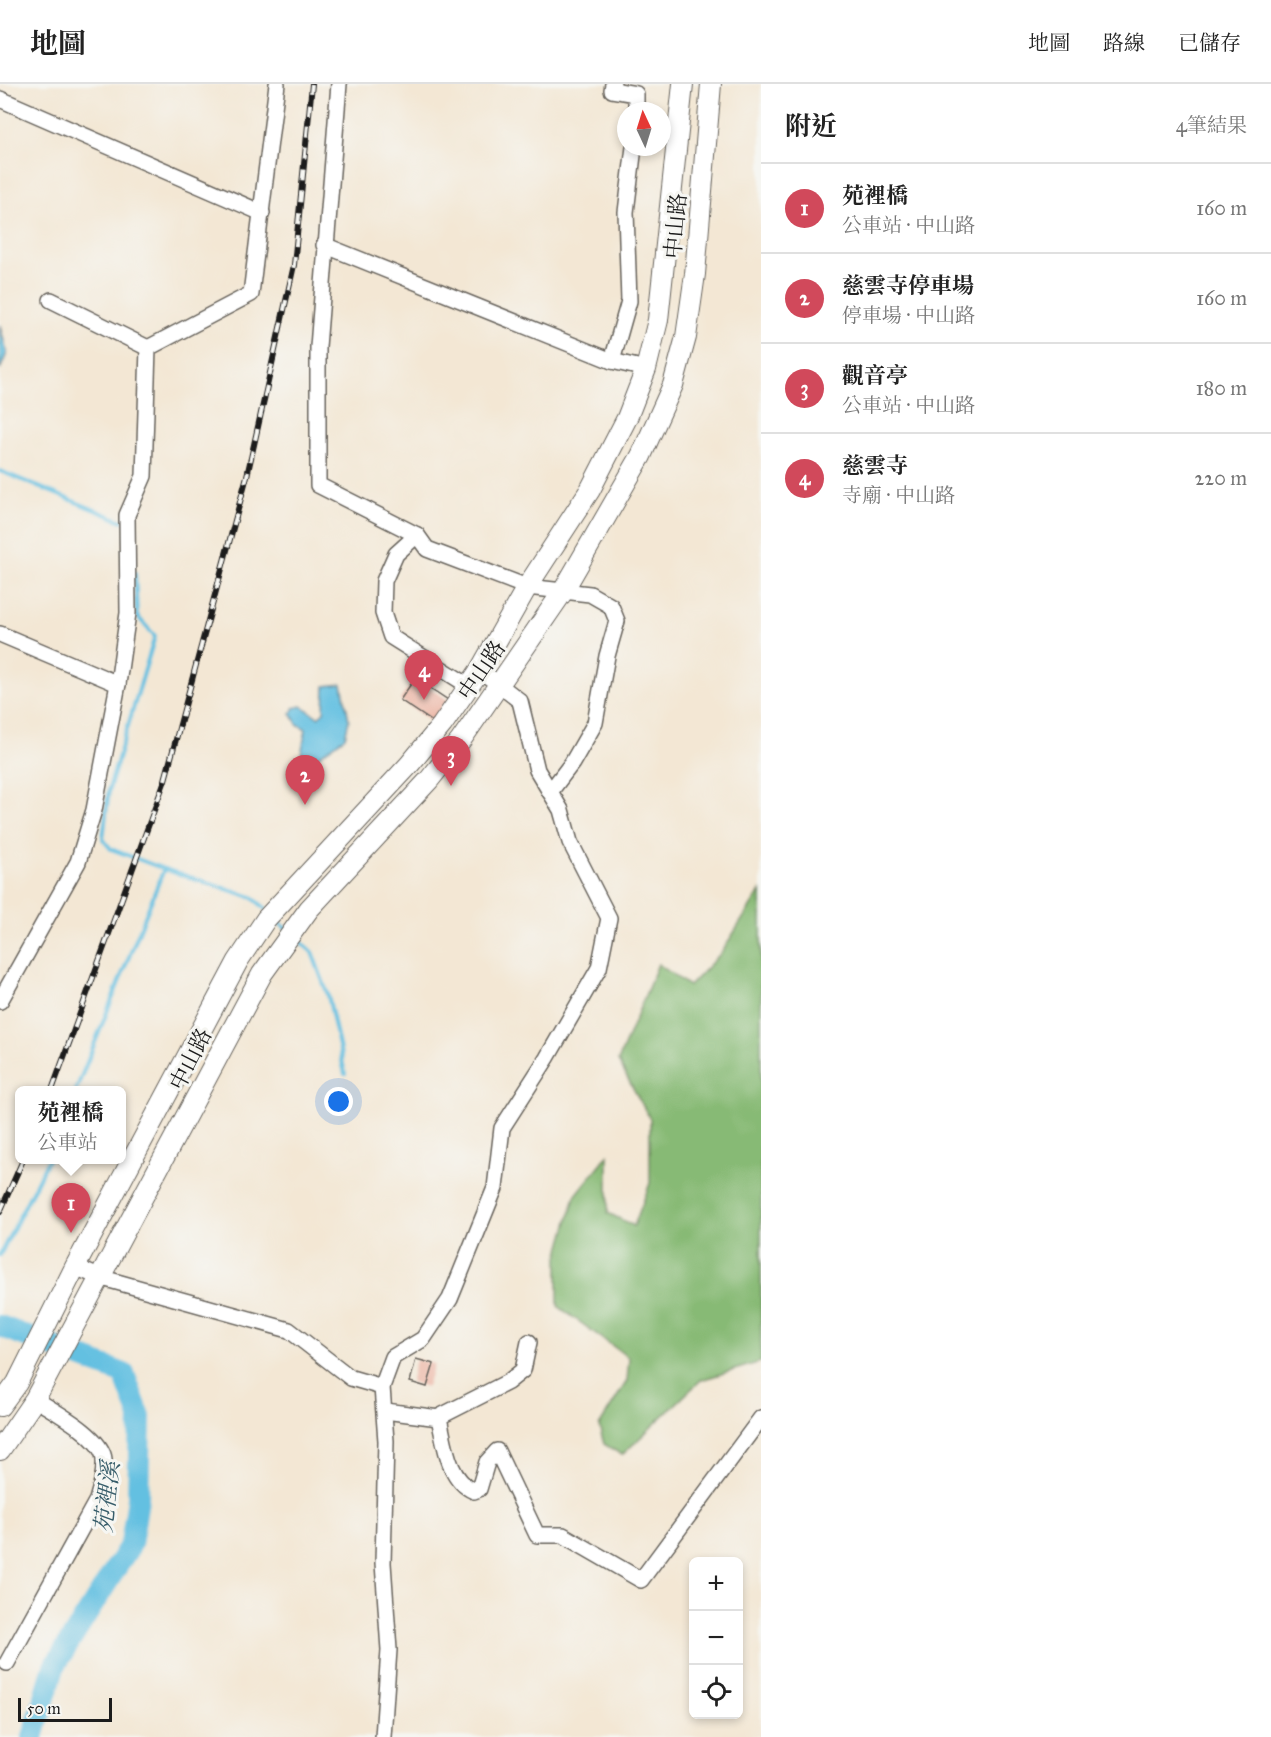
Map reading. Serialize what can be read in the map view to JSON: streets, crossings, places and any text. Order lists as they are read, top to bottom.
{
  "streets": {
    "main road": ["中山路"]
  },
  "water": ["苑裡溪"],
  "scale_bar": "50 m",
  "north": "top",
  "page": {
    "header": "地圖",
    "nav": ["地圖", "路線", "已儲存"],
    "heading": ["附近", "4筆結果"],
    "list": [
      {
        "mark": "1",
        "name": "苑裡橋",
        "note": "公車站 · 中山路",
        "value": "160 m"
      },
      {
        "mark": "2",
        "name": "慈雲寺停車場",
        "note": "停車場 · 中山路",
        "value": "160 m"
      },
      {
        "mark": "3",
        "name": "觀音亭",
        "note": "公車站 · 中山路",
        "value": "180 m"
      },
      {
        "mark": "4",
        "name": "慈雲寺",
        "note": "寺廟 · 中山路",
        "value": "220 m"
      }
    ],
    "pins": [
      "4",
      "3",
      "2",
      "1"
    ],
    "popup": ["苑裡橋", "公車站"],
    "map_buttons": ["+", "−"],
    "scale": "50 m"
  }
}
